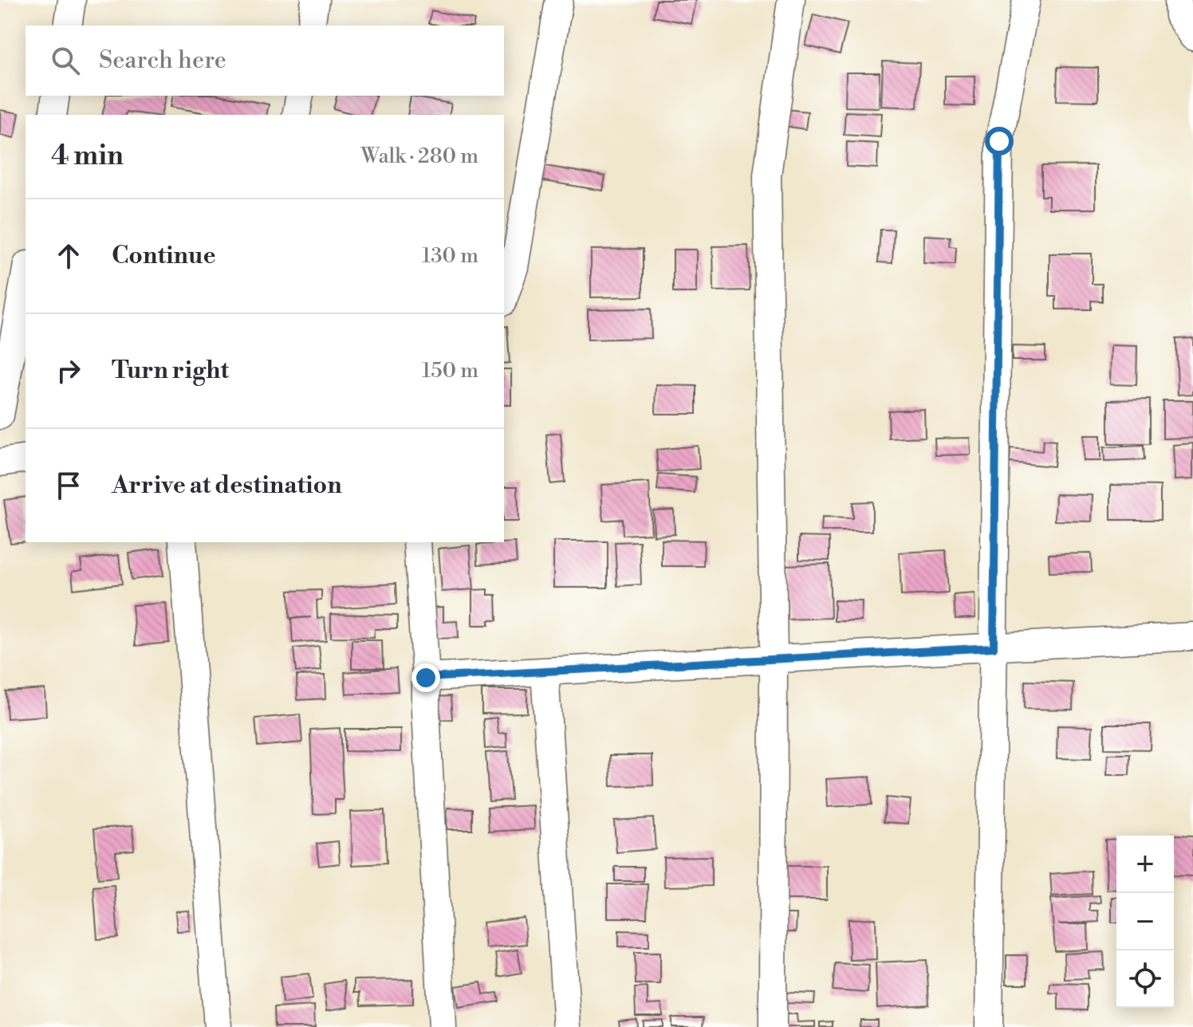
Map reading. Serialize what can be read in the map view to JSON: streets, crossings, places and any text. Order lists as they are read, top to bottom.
{
  "page": {
    "search": "Search here",
    "heading": ["4 min", "Walk · 280 m"],
    "list": [
      ["Continue", "130 m"],
      ["Turn right", "150 m"],
      "Arrive at destination"
    ],
    "map_buttons": ["+", "−"]
  }
}
